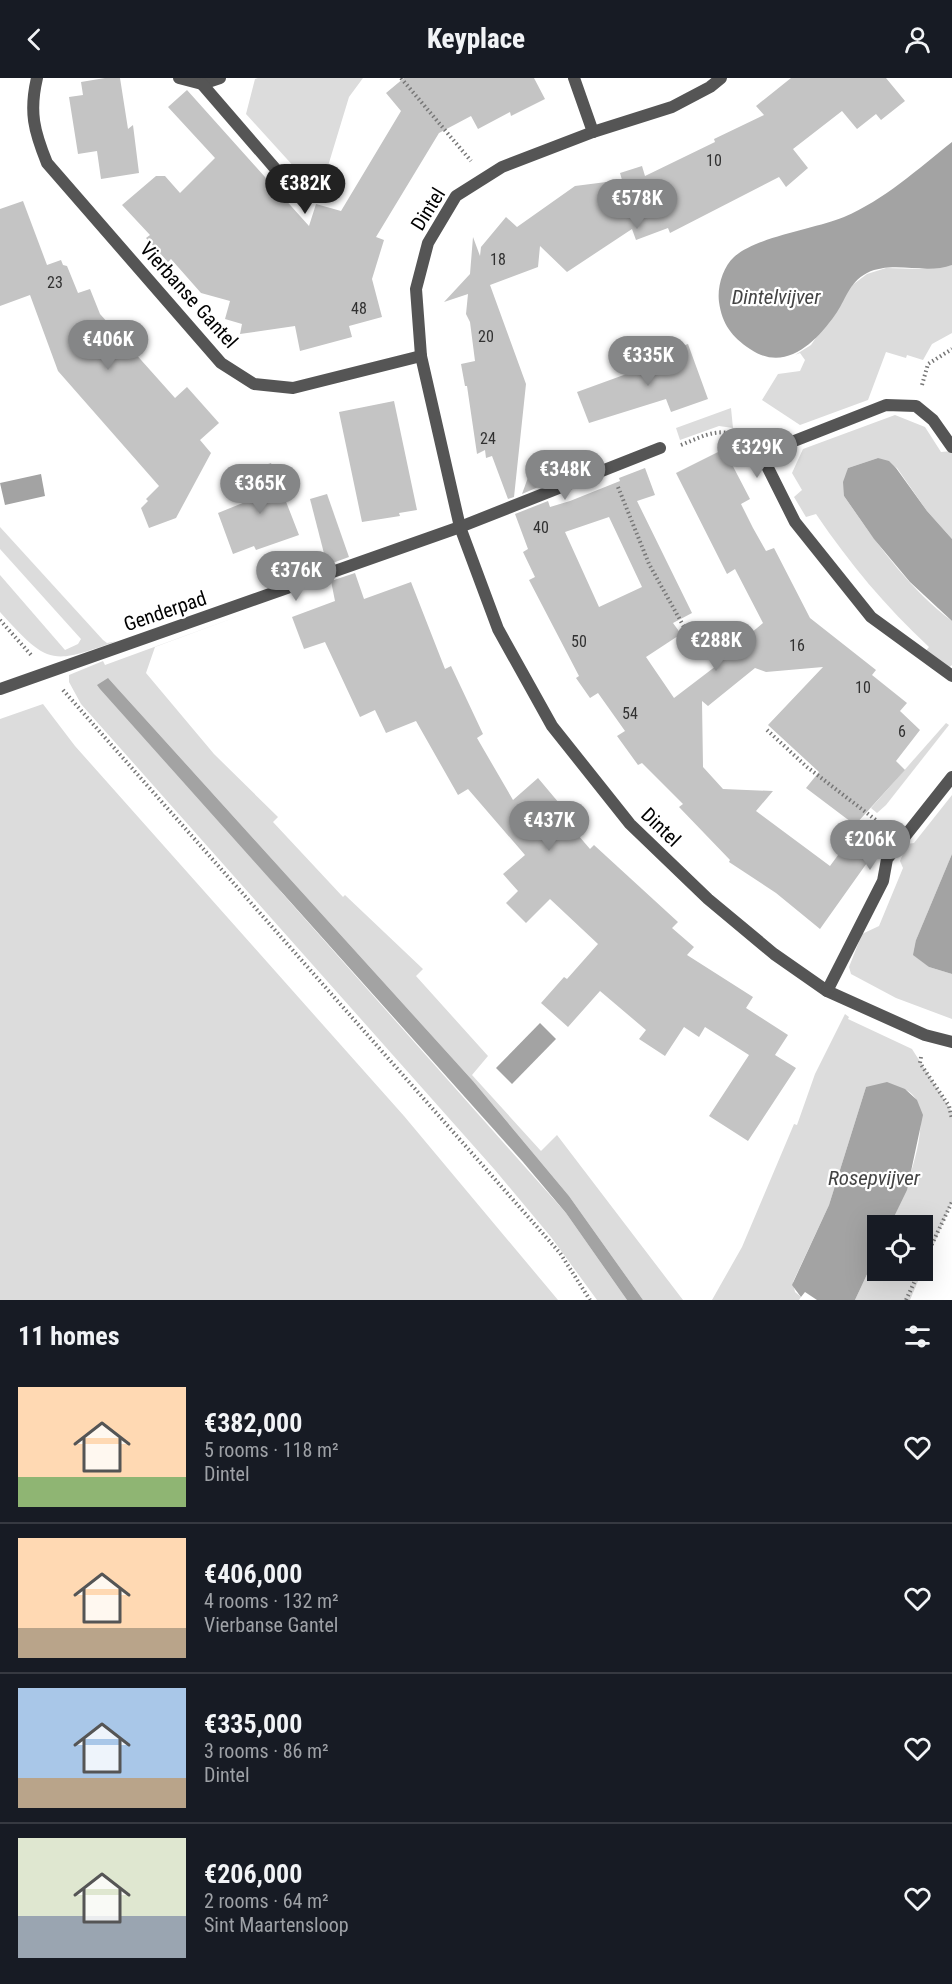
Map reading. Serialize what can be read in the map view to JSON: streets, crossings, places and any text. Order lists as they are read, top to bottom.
{
  "streets": {
    "street": ["Dintel", "Vierbanse Gantel", "Genderpad"]
  },
  "crossings": [
    ["Dintel", "Vierbanse Gantel"],
    ["Dintel", "Genderpad"]
  ],
  "water": ["Dintelvijver", "Rosepvijver"],
  "house_numbers": [
    "10",
    "18",
    "23",
    "48",
    "20",
    "24",
    "40",
    "50",
    "16",
    "10",
    "54",
    "6"
  ],
  "page": {
    "header": "Keyplace",
    "price": [
      "€382K",
      "€578K",
      "€406K",
      "€335K",
      "€329K",
      "€348K",
      "€365K",
      "€376K",
      "€288K",
      "€437K",
      "€206K"
    ],
    "heading": "11 homes",
    "list": [
      {
        "name": "€382,000",
        "note": "5 rooms · 118 m² · Dintel"
      },
      {
        "name": "€406,000",
        "note": "4 rooms · 132 m² · Vierbanse Gantel"
      },
      {
        "name": "€335,000",
        "note": "3 rooms · 86 m² · Dintel"
      },
      {
        "name": "€206,000",
        "note": "2 rooms · 64 m² · Sint Maartensloop"
      }
    ]
  }
}
